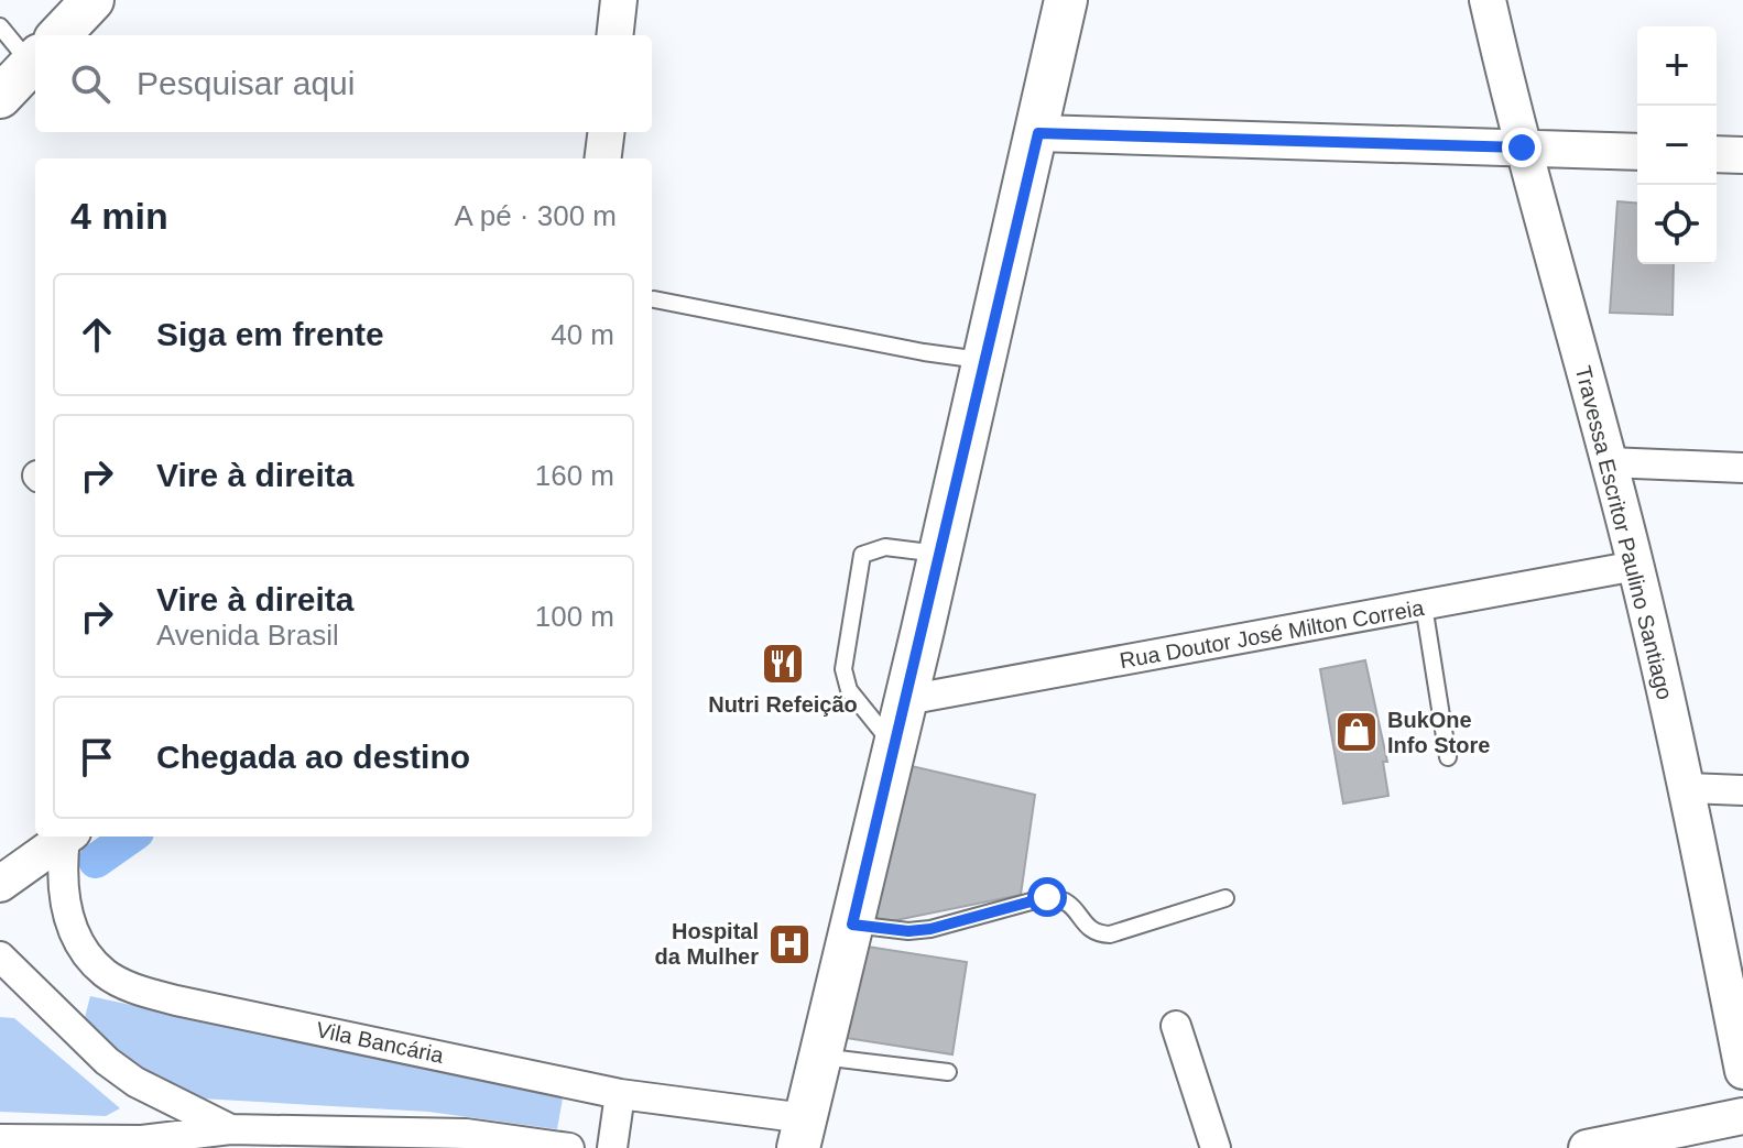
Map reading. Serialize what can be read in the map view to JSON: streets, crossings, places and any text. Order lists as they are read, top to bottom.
{
  "streets": {
    "street": ["Travessa Escritor Paulino Santiago", "Rua Doutor José Milton Correia", "Vila Bancária"]
  },
  "crossings": [
    ["Travessa Escritor Paulino Santiago", "Rua Doutor José Milton Correia"]
  ],
  "places": {
    "restaurant": ["Nutri Refeição"],
    "shop": ["BukOne Info Store"],
    "hospital": ["Hospital da Mulher"]
  },
  "page": {
    "map_buttons": ["+", "−"],
    "search": "Pesquisar aqui",
    "heading": ["4 min", "A pé · 300 m"],
    "list": [
      ["Siga em frente", "40 m"],
      ["Vire à direita", "160 m"],
      ["Vire à direita", "Avenida Brasil", "100 m"],
      "Chegada ao destino"
    ]
  }
}
